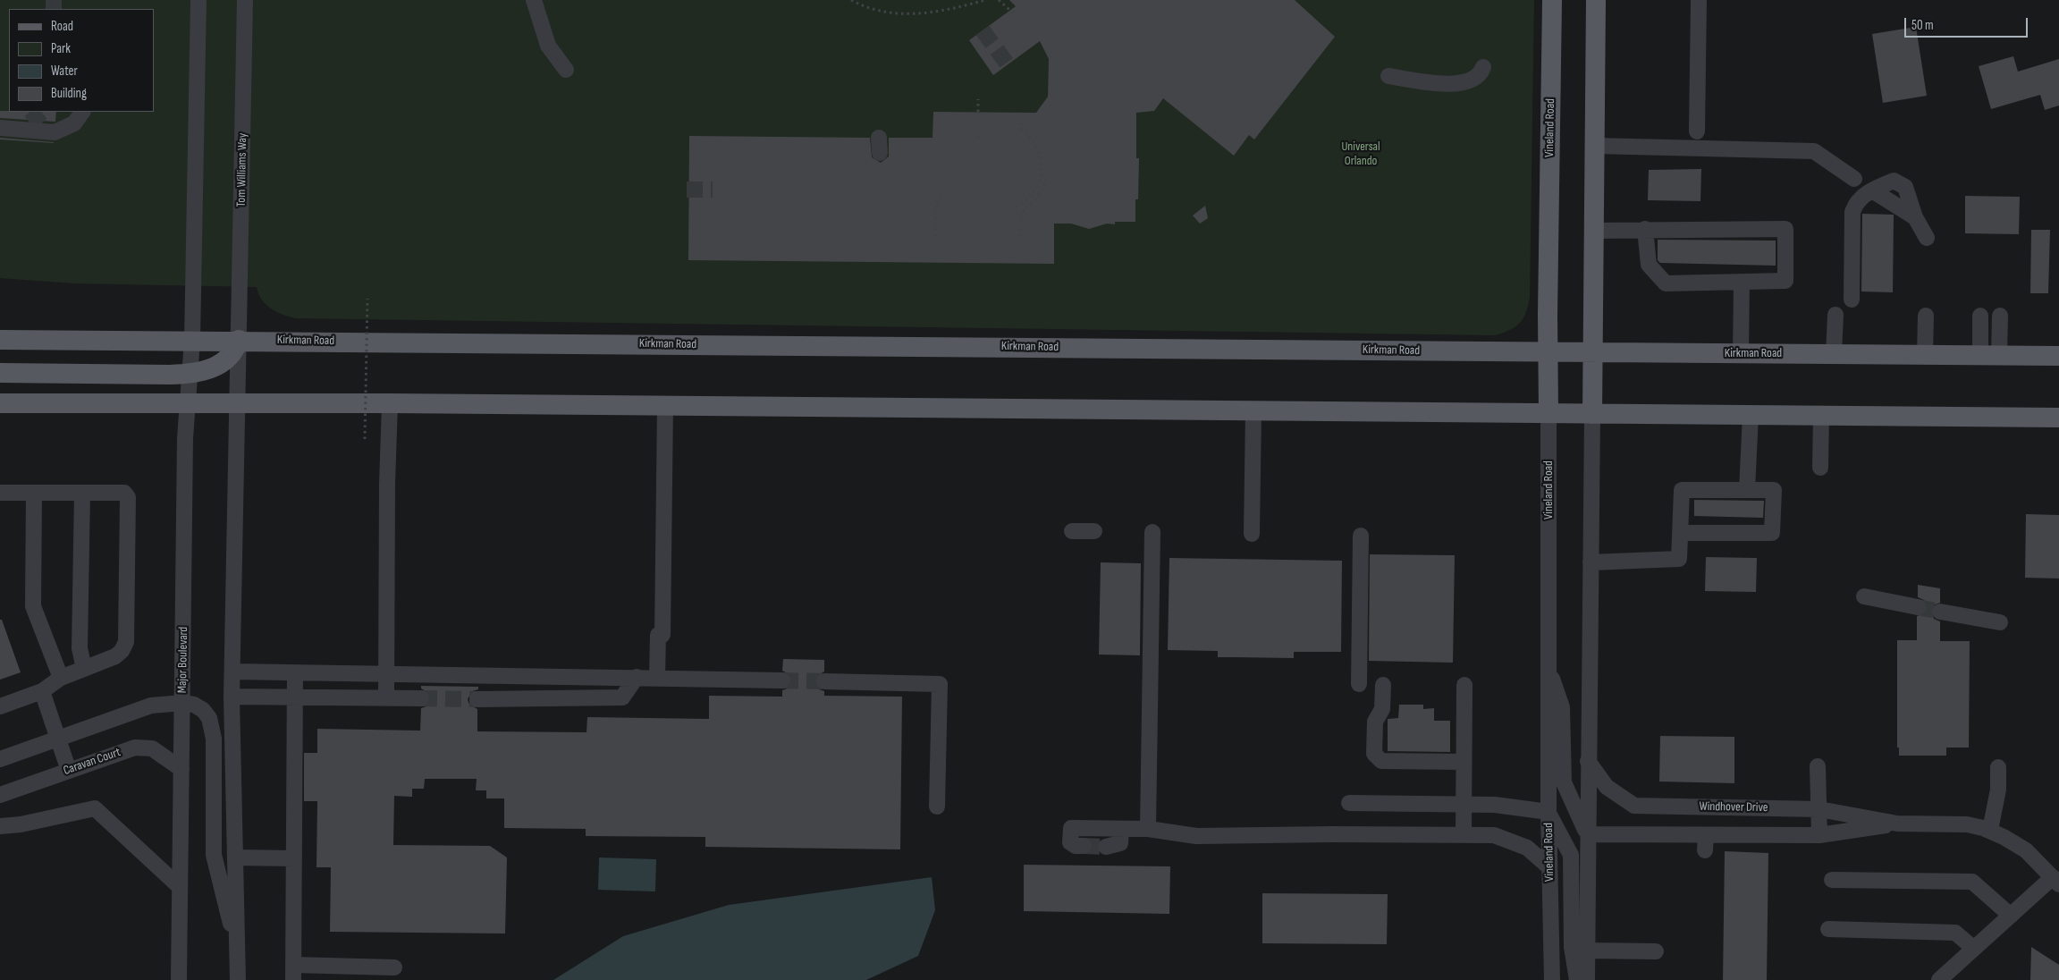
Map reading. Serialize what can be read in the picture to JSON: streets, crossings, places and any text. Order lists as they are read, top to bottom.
{
  "streets": {
    "main road": ["Vineland Road", "Kirkman Road"],
    "street": [
      "Tom Williams Way",
      "Major Boulevard",
      "Caravan Court",
      "Windhover Drive"
    ]
  },
  "crossings": [
    ["Vineland Road", "Kirkman Road"],
    ["Tom Williams Way", "Kirkman Road"],
    ["Kirkman Road", "Major Boulevard"],
    ["Major Boulevard", "Caravan Court"]
  ],
  "parks": ["Universal Orlando"],
  "legend": [
    "Road",
    "Park",
    "Water",
    "Building"
  ],
  "scale_bar": "50 m"
}
